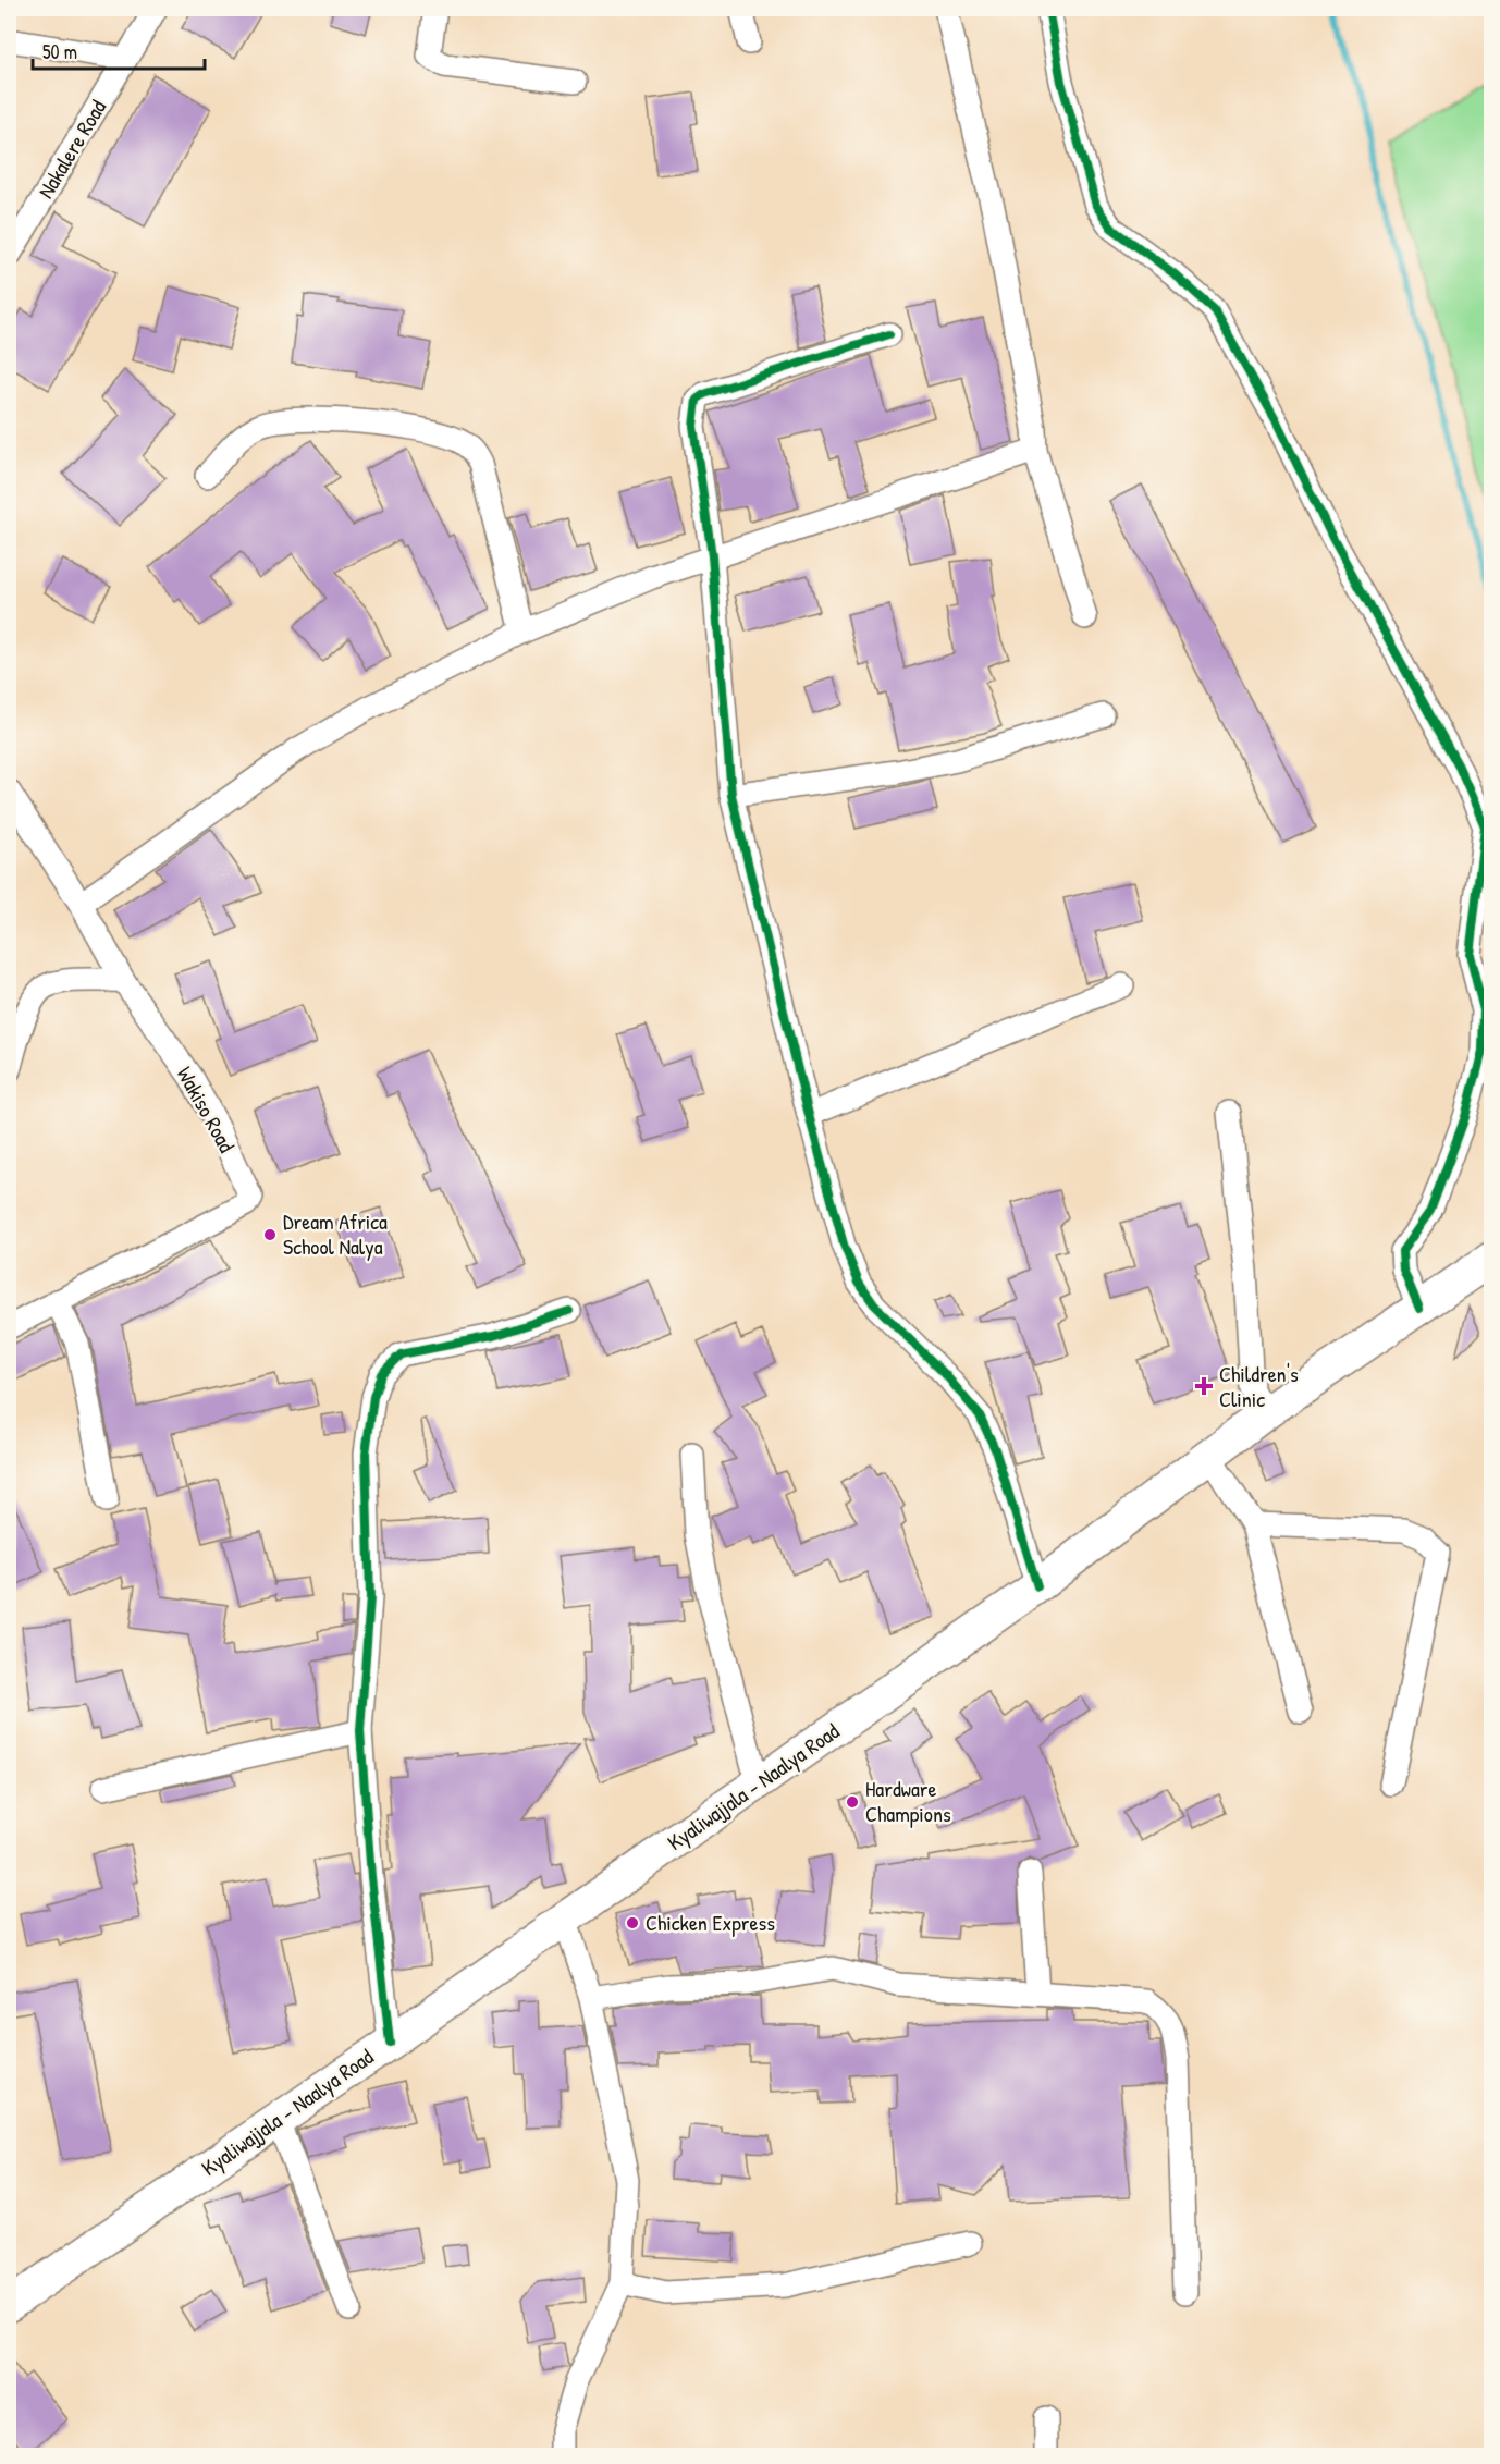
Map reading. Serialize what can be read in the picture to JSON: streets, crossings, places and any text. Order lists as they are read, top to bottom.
{
  "streets": {
    "main road": ["Kyaliwajjala - Naalya Road"],
    "street": ["Nakalere Road", "Wakiso Road"]
  },
  "places": {
    "other": ["Dream Africa School Nalya", "Hardware Champions", "Chicken Express"],
    "health": ["Children's Clinic"]
  },
  "scale_bar": "50 m"
}
